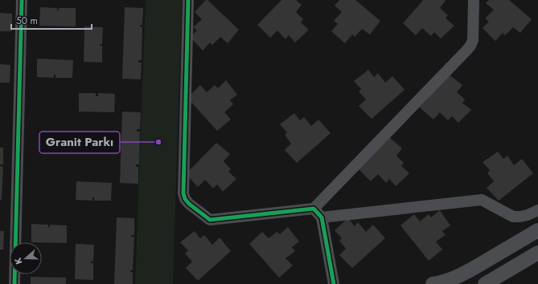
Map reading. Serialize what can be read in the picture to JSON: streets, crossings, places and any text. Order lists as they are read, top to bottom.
{
  "places": ["Granit Parkı"],
  "scale_bar": "50 m",
  "north": "left"
}
